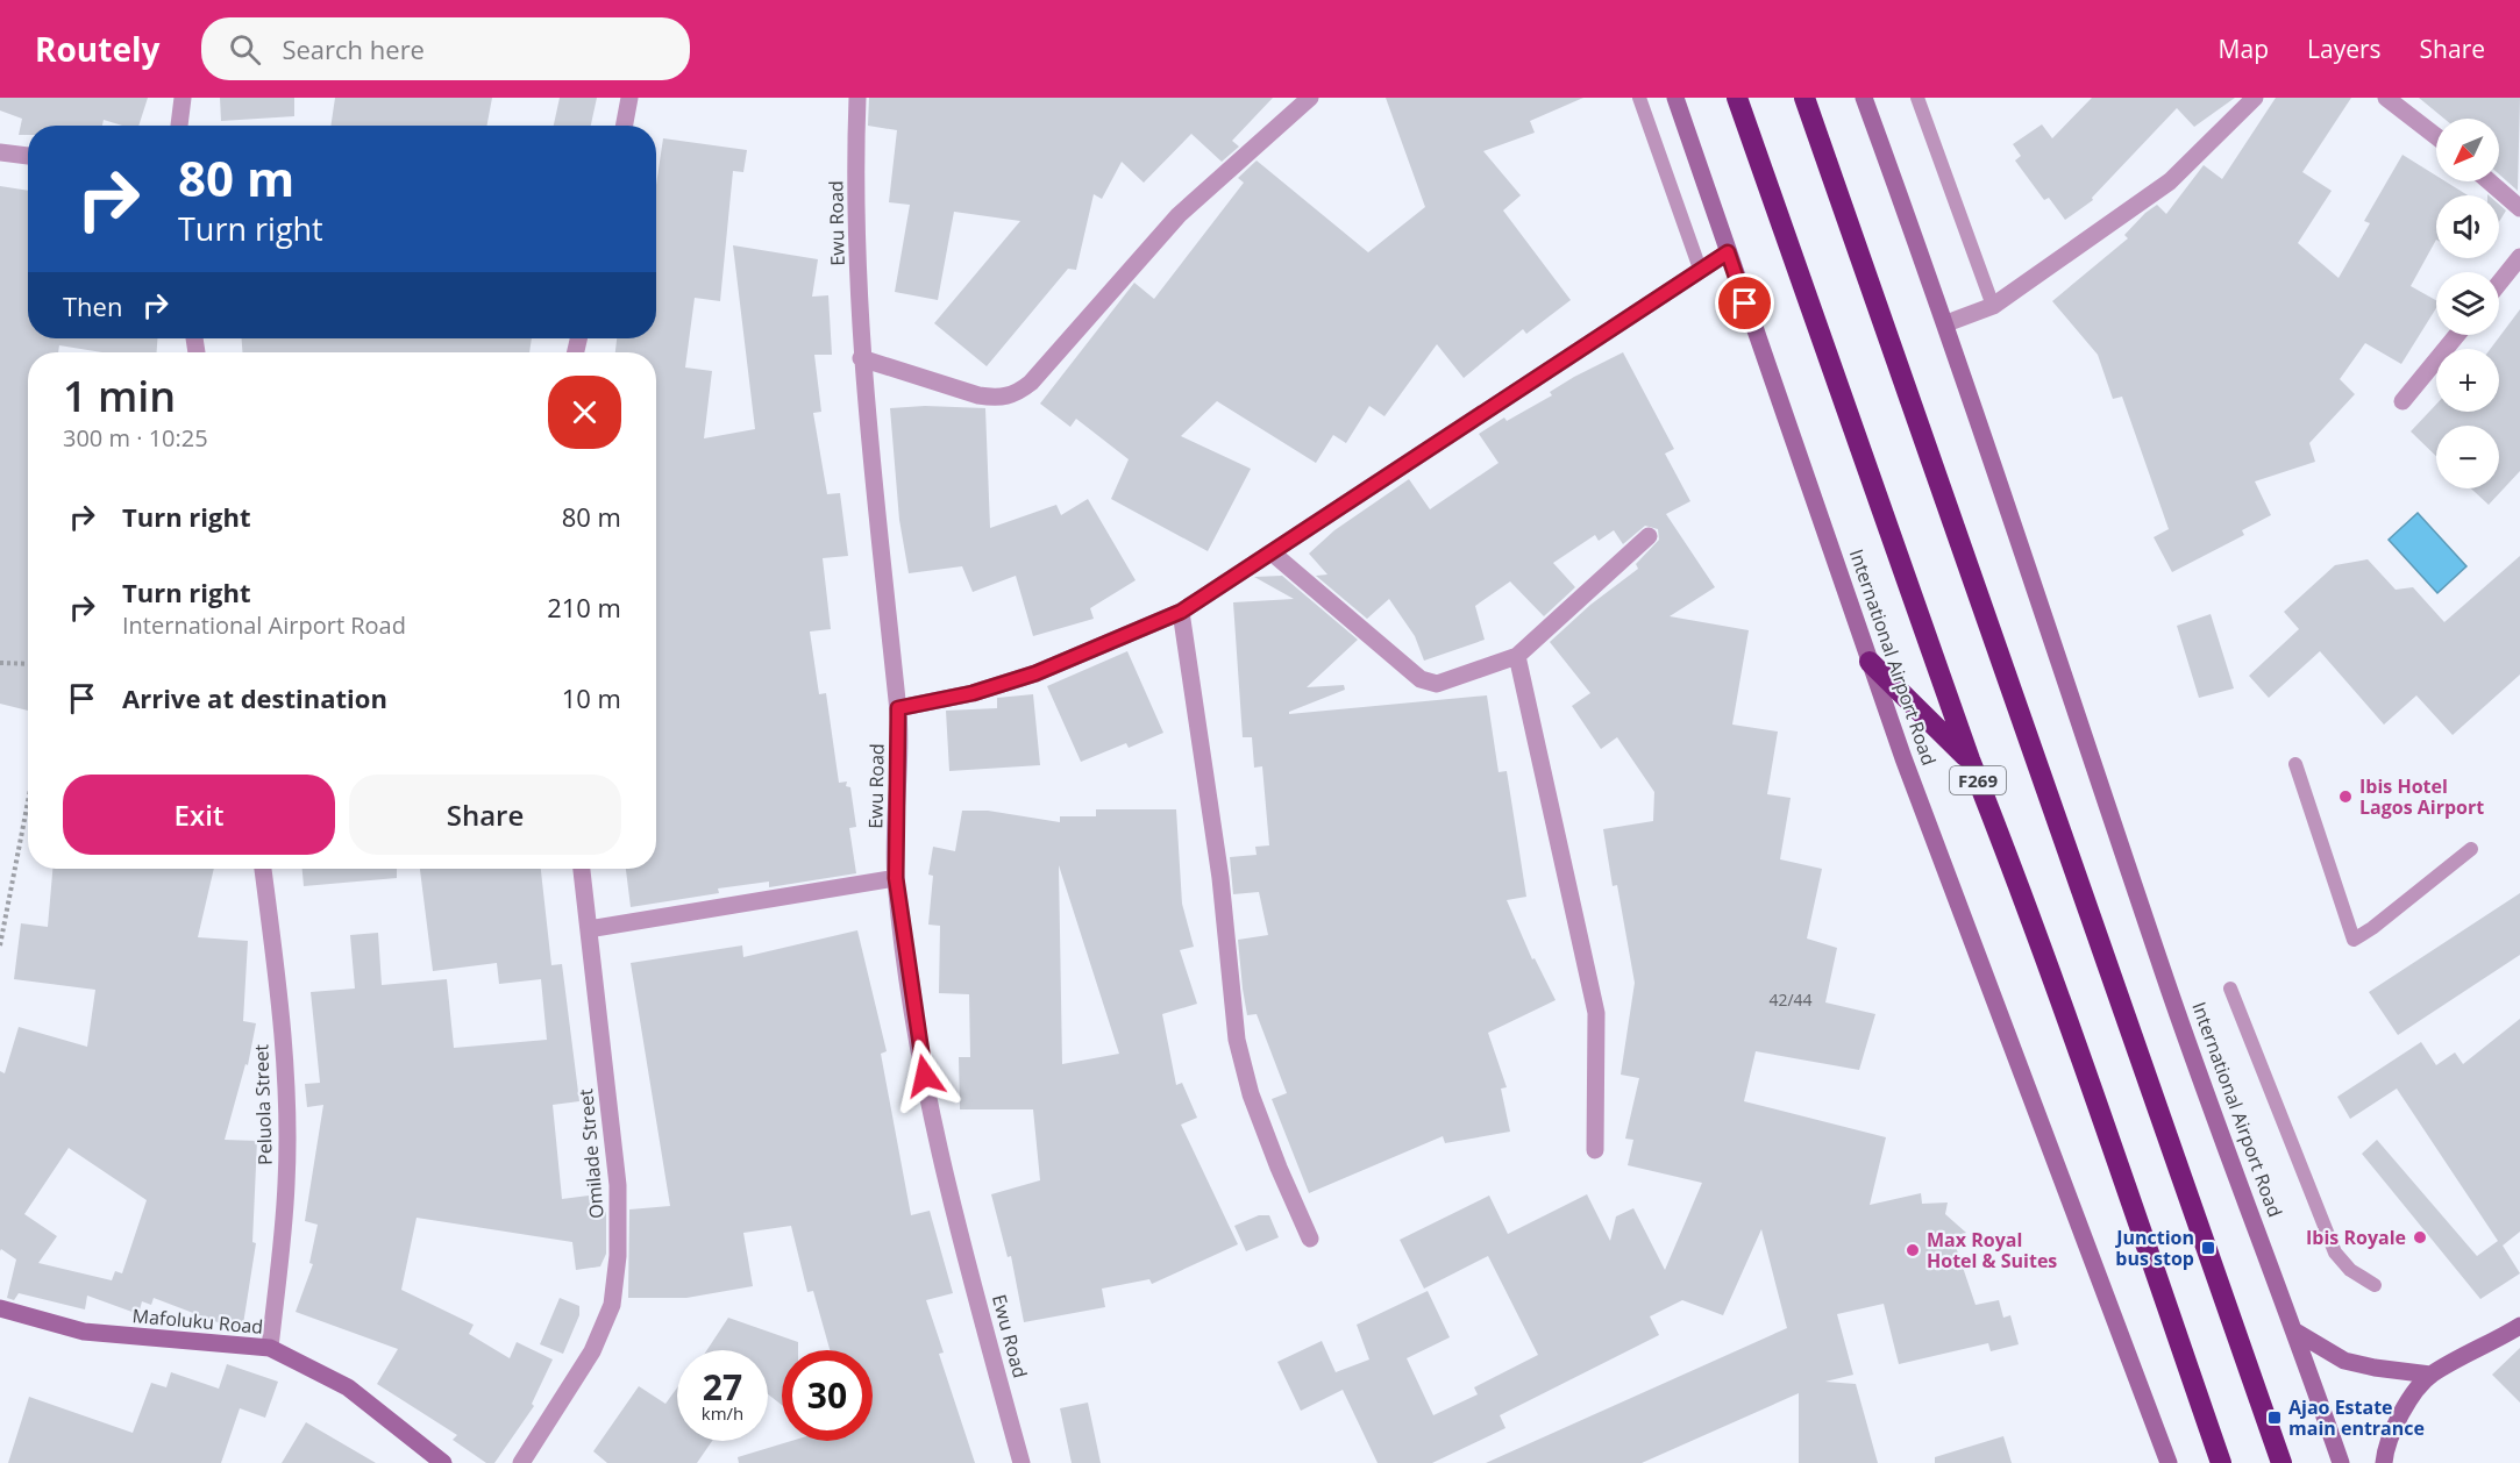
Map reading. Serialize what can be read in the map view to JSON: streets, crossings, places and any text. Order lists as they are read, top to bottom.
{
  "streets": {
    "highway": ["International Airport Road", "F269"],
    "main road": ["Mafoluku Road"],
    "street": ["Ewu Road", "Peluola Street", "Omilade Street"]
  },
  "crossings": [
    ["Peluola Street", "Mafoluku Road"]
  ],
  "places": {
    "other": ["Ibis Hotel Lagos Airport", "Ibis Royale", "Max Royal Hotel & Suites"],
    "transit": ["Junction bus stop", "Ajao Estate main entrance"]
  },
  "house_numbers": ["42/44"],
  "north": "bottom left",
  "page": {
    "header": "Routely",
    "search": "Search here",
    "nav": ["Map", "Layers", "Share"],
    "map_buttons": ["+", "−"],
    "turn": ["80 m", "Turn right"],
    "then": "Then",
    "heading": ["1 min", "300 m · 10:25"],
    "list": [
      {
        "name": "Turn right",
        "value": "80 m"
      },
      {
        "name": "Turn right",
        "note": "International Airport Road",
        "value": "210 m"
      },
      {
        "name": "Arrive at destination",
        "value": "10 m"
      }
    ],
    "buttons": ["Exit", "Share"],
    "speed": "27 km/h",
    "limit": "30"
  }
}
